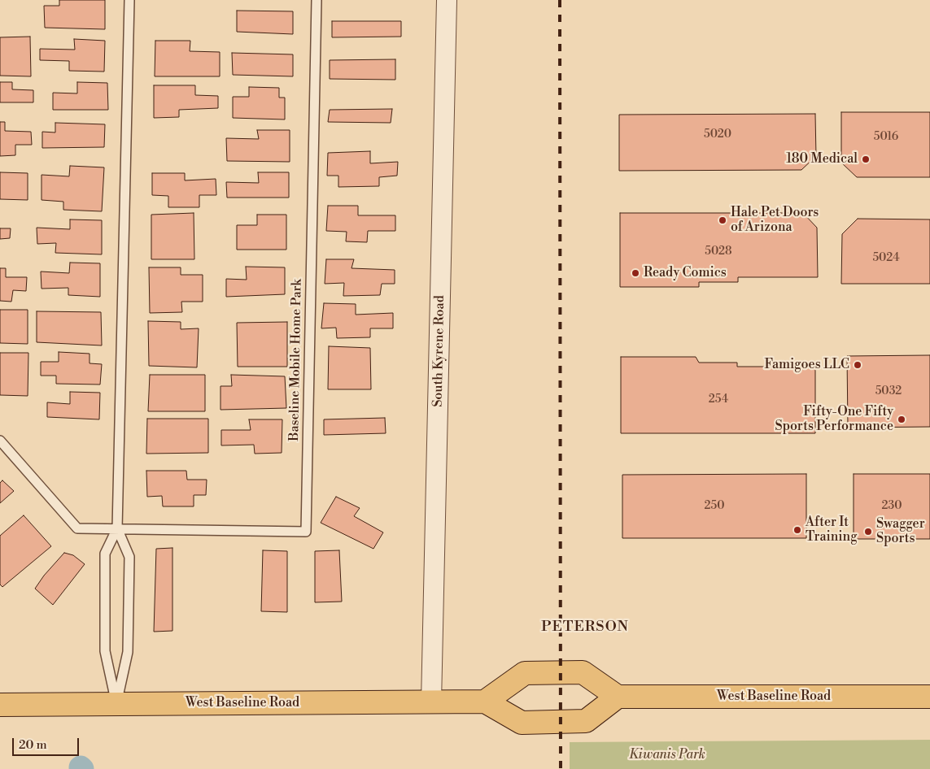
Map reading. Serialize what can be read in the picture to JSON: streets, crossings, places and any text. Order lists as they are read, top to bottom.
{
  "streets": {
    "main road": ["West Baseline Road"],
    "street": ["South Kyrene Road"],
    "lane": ["Baseline Mobile Home Park"]
  },
  "crossings": [
    ["South Kyrene Road", "West Baseline Road"]
  ],
  "districts": ["PETERSON"],
  "parks": ["Kiwanis Park"],
  "places": [
    "180 Medical",
    "Hale Pet Doors of Arizona",
    "Ready Comics",
    "Famigoes LLC",
    "Fifty-One Fifty Sports Performance",
    "After It Training",
    "Swagger Sports"
  ],
  "house_numbers": [
    "5020",
    "5016",
    "5028",
    "5024",
    "5032",
    "254",
    "250",
    "230"
  ],
  "scale_bar": "20 m"
}
